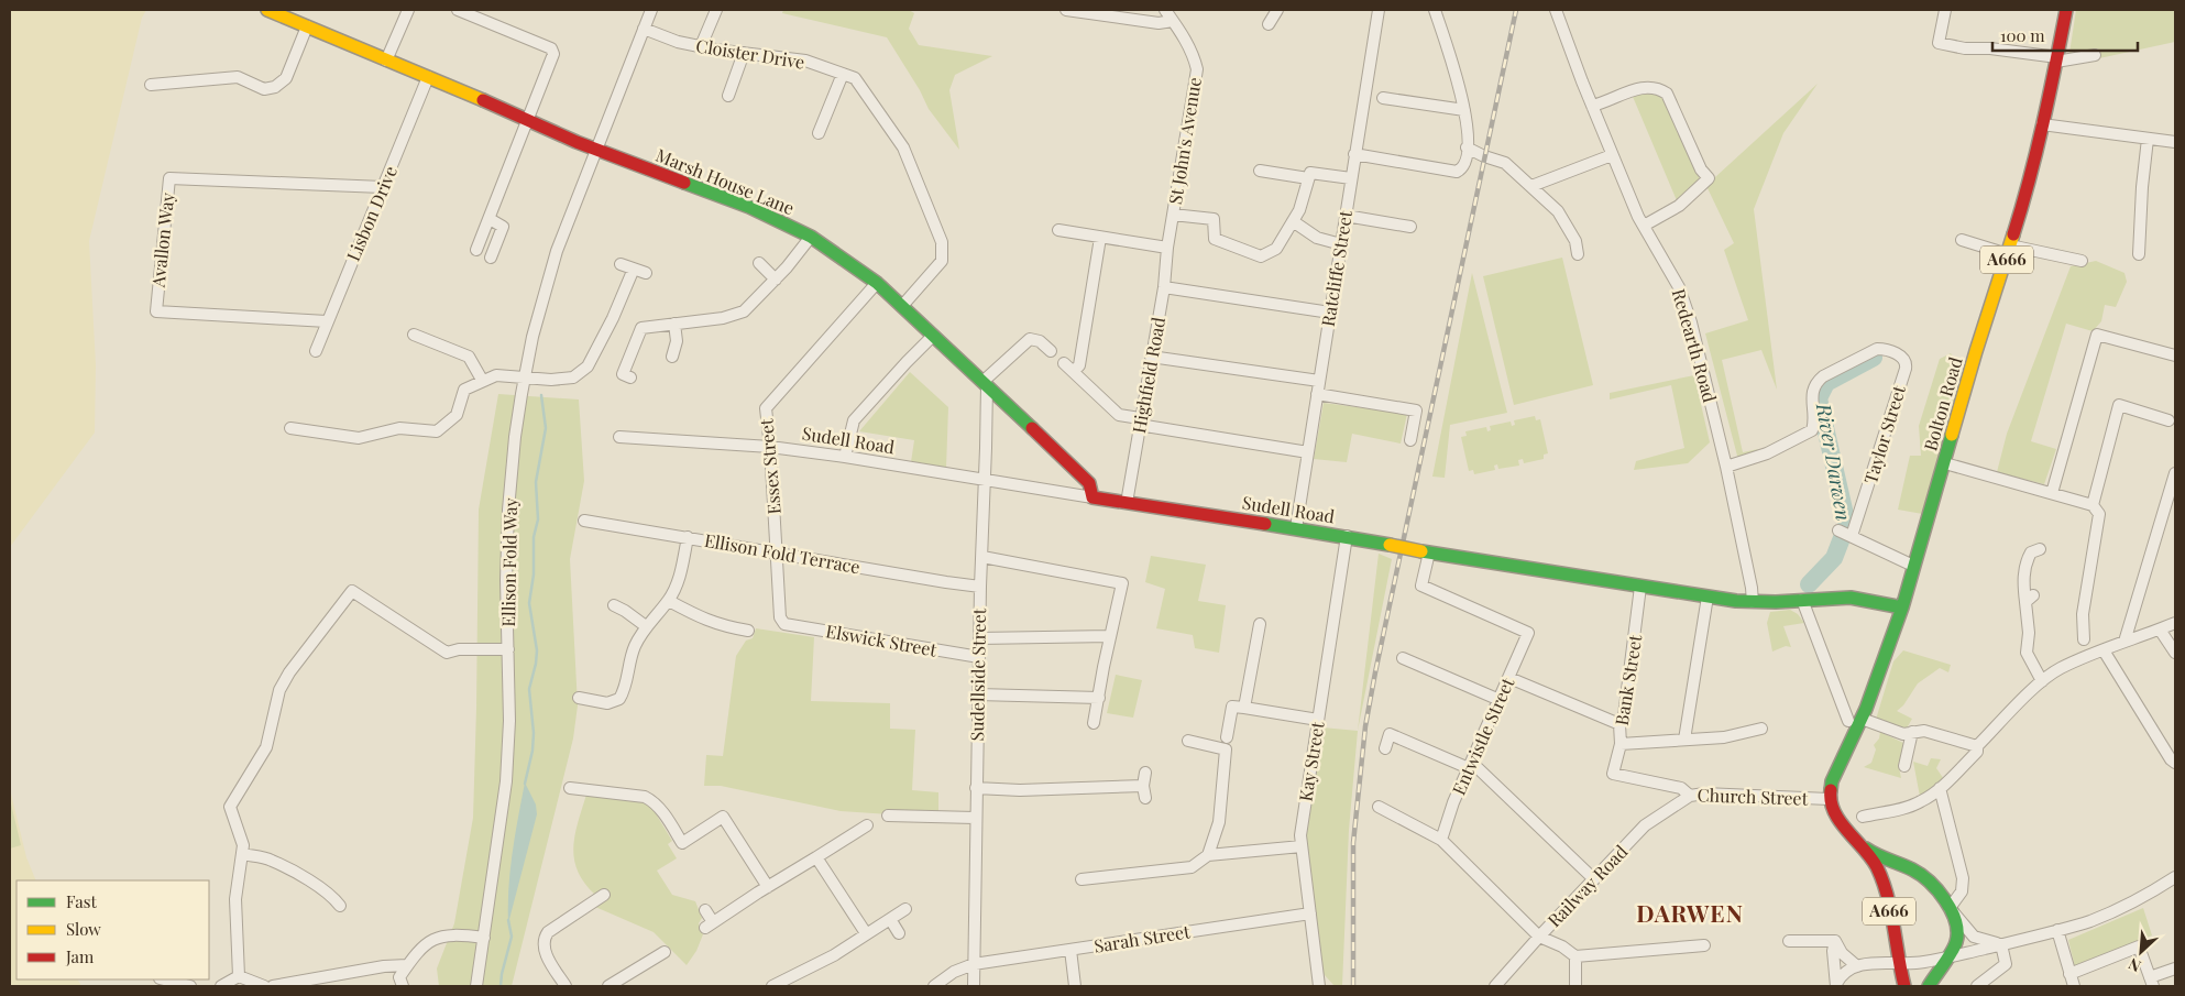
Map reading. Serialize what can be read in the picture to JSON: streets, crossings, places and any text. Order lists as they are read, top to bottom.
{
  "streets": {
    "main road": [
      "Marsh House Lane",
      "A666",
      "Bolton Road",
      "Sudell Road"
    ],
    "street": [
      "Cloister Drive",
      "St John's Avenue",
      "Lisbon Drive",
      "Avallon Way",
      "Ratcliffe Street",
      "Redearth Road",
      "Highfield Road",
      "Taylor Street",
      "Essex Street",
      "Ellison Fold Terrace",
      "Ellison Fold Way",
      "Elswick Street",
      "Sudellside Street",
      "Bank Street",
      "Entwistle Street",
      "Kay Street",
      "Church Street",
      "Railway Road",
      "Sarah Street"
    ]
  },
  "crossings": [
    ["Cloister Drive", "Marsh House Lane"],
    ["Cloister Drive", "Ellison Fold Way"],
    ["St John's Avenue", "Highfield Road"],
    ["Marsh House Lane", "Lisbon Drive"],
    ["Marsh House Lane", "Sudell Road"],
    ["Marsh House Lane", "Essex Street"],
    ["Marsh House Lane", "Ellison Fold Way"],
    ["Marsh House Lane", "Sudellside Street"],
    ["Lisbon Drive", "Avallon Way"],
    ["A666", "Bolton Road"],
    ["A666", "Church Street"],
    ["Ratcliffe Street", "Sudell Road"],
    ["Redearth Road", "Taylor Street"],
    ["Redearth Road", "Sudell Road"],
    ["Highfield Road", "Sudell Road"],
    ["Bolton Road", "Sudell Road"],
    ["Bolton Road", "Church Street"],
    ["Sudell Road", "Essex Street"],
    ["Sudell Road", "Sudellside Street"],
    ["Sudell Road", "Bank Street"],
    ["Sudell Road", "Entwistle Street"],
    ["Sudell Road", "Kay Street"],
    ["Essex Street", "Ellison Fold Terrace"],
    ["Essex Street", "Elswick Street"],
    ["Ellison Fold Terrace", "Sudellside Street"],
    ["Elswick Street", "Sudellside Street"],
    ["Sudellside Street", "Sarah Street"],
    ["Bank Street", "Church Street"],
    ["Kay Street", "Sarah Street"],
    ["Church Street", "Railway Road"]
  ],
  "districts": ["DARWEN"],
  "water": ["River Darwen"],
  "legend": ["Fast", "Slow", "Jam"],
  "scale_bar": "100 m",
  "north": "bottom left"
}
